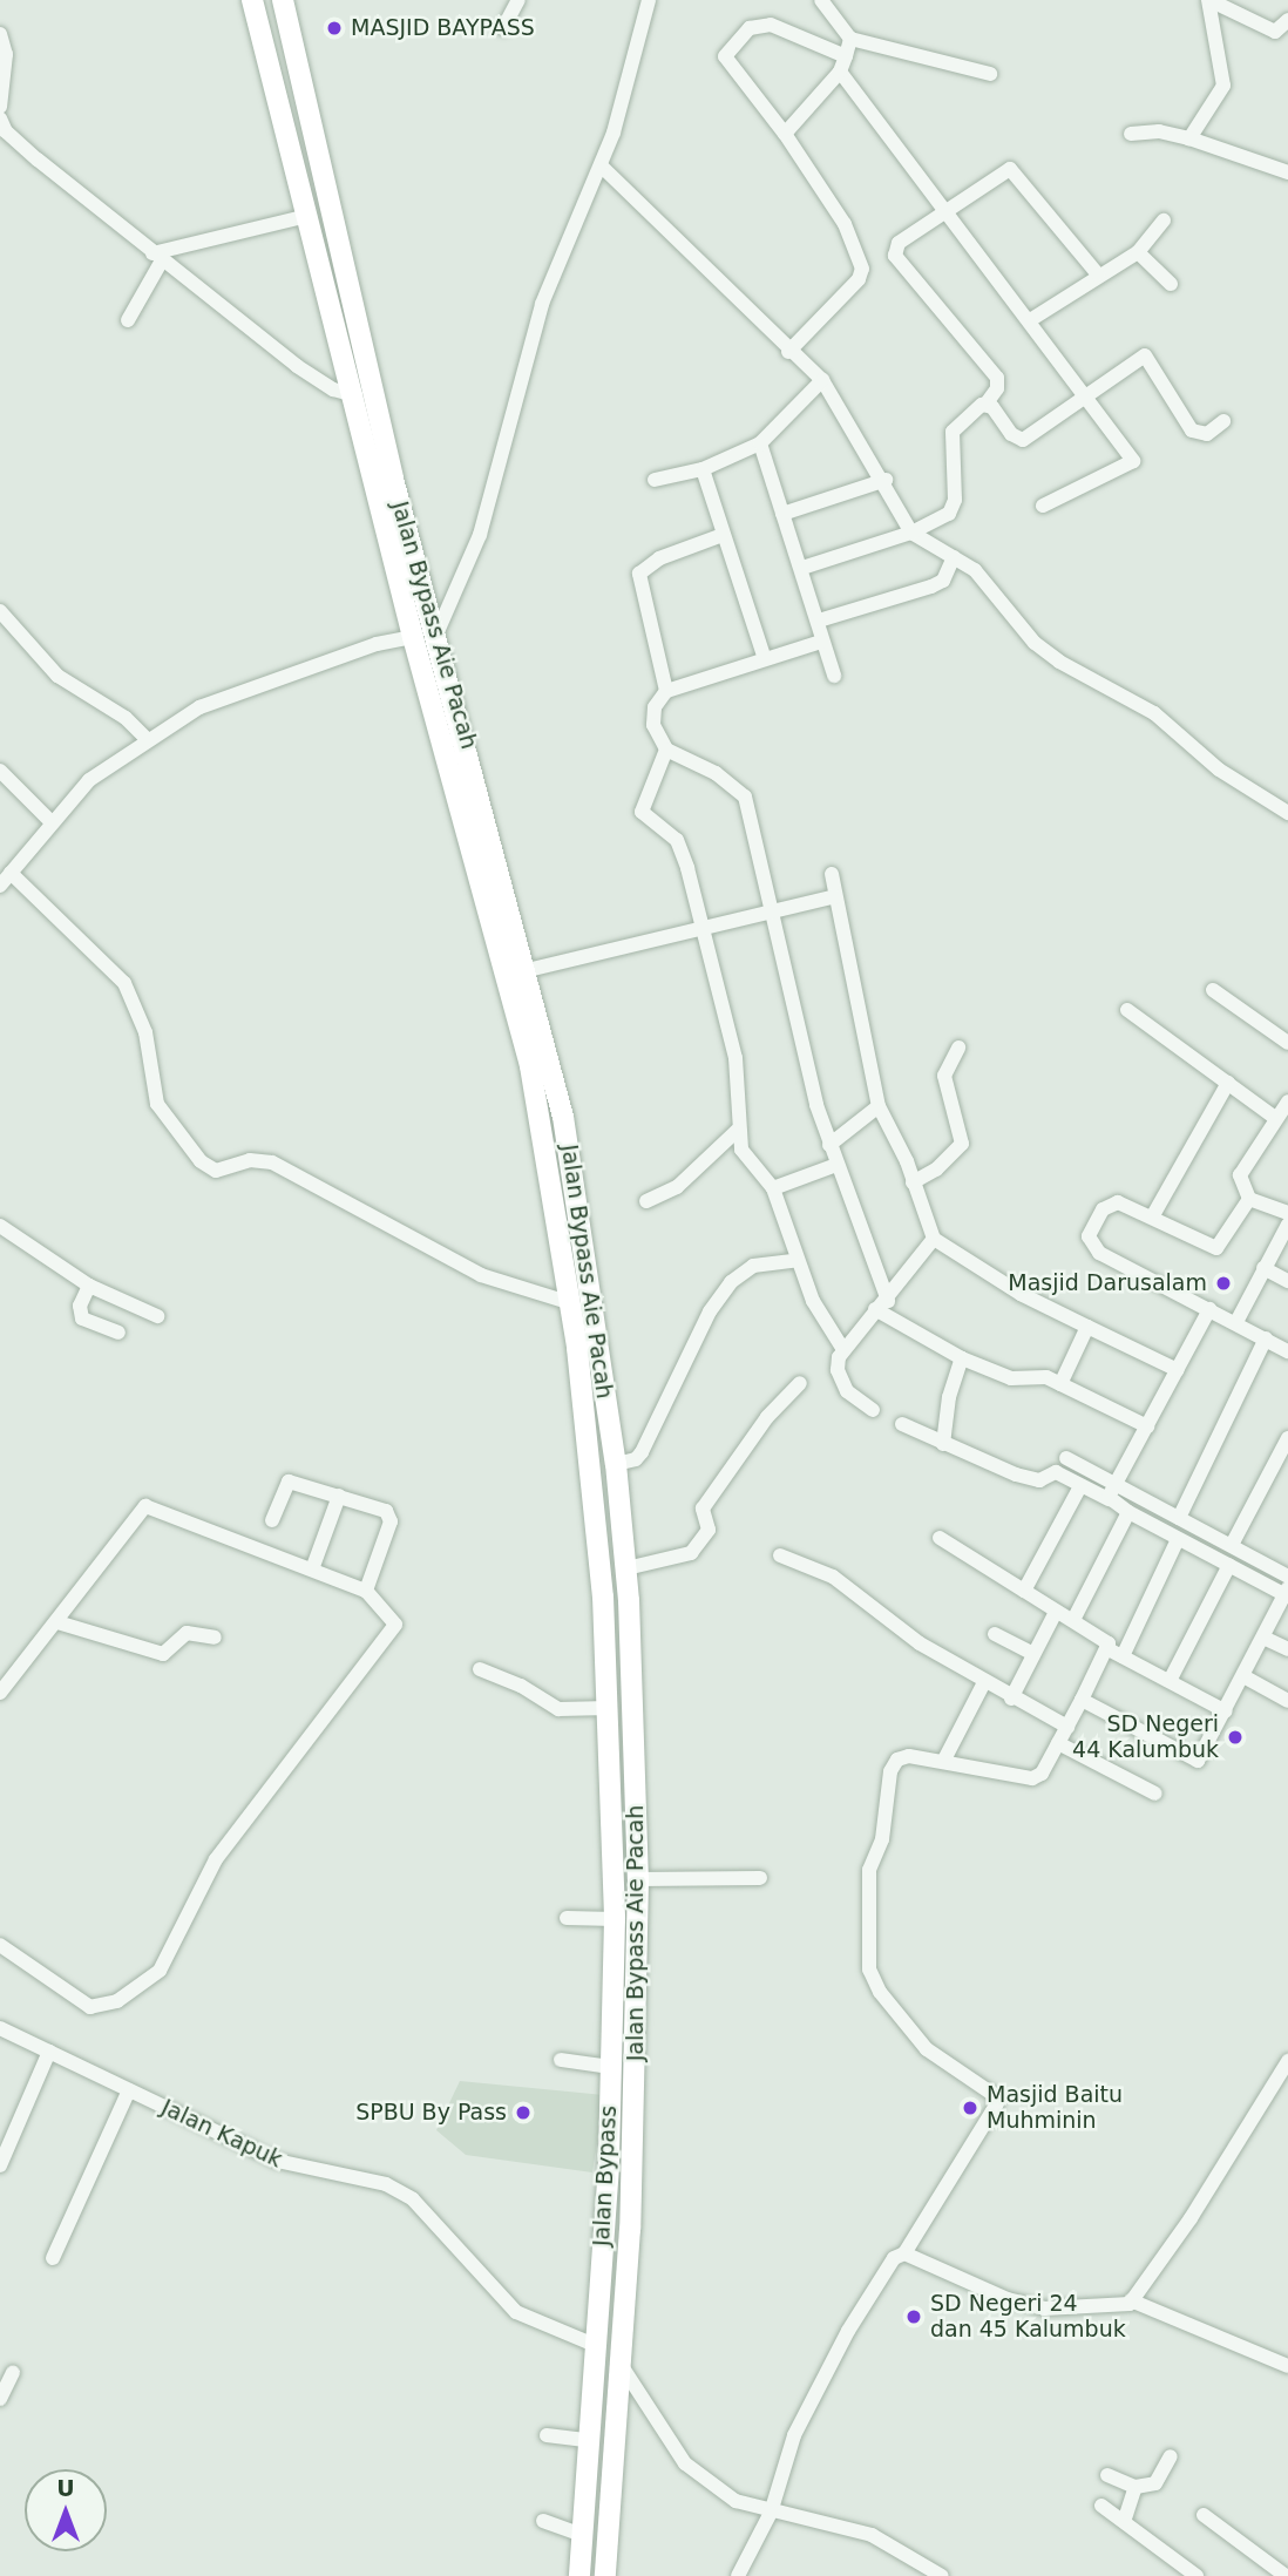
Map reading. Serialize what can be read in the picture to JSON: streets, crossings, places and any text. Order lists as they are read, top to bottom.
{
  "streets": {
    "highway": ["Jalan Bypass Aie Pacah", "Jalan Bypass"],
    "street": ["Jalan Kapuk"]
  },
  "crossings": [
    ["Jalan Kapuk", "Jalan Bypass"]
  ],
  "places": [
    "MASJID BAYPASS",
    "Masjid Darusalam",
    "SD Negeri 44 Kalumbuk",
    "Masjid Baitu Muhminin",
    "SPBU By Pass",
    "SD Negeri 24 dan 45 Kalumbuk"
  ],
  "north": "top"
}
